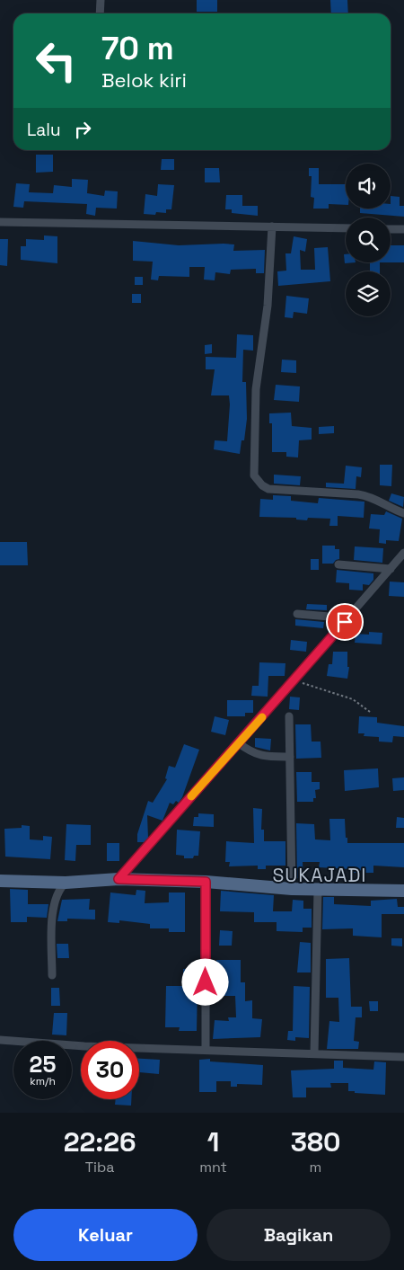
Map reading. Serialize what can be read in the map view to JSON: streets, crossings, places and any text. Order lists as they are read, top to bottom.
{
  "districts": ["SUKAJADI"],
  "page": {
    "turn": ["70 m", "Belok kiri"],
    "then": "Lalu",
    "speed": "25 km/h",
    "limit": "30",
    "eta": [
      "22:26",
      "Tiba",
      "1",
      "mnt",
      "380",
      "m"
    ],
    "buttons": ["Keluar", "Bagikan"]
  }
}
